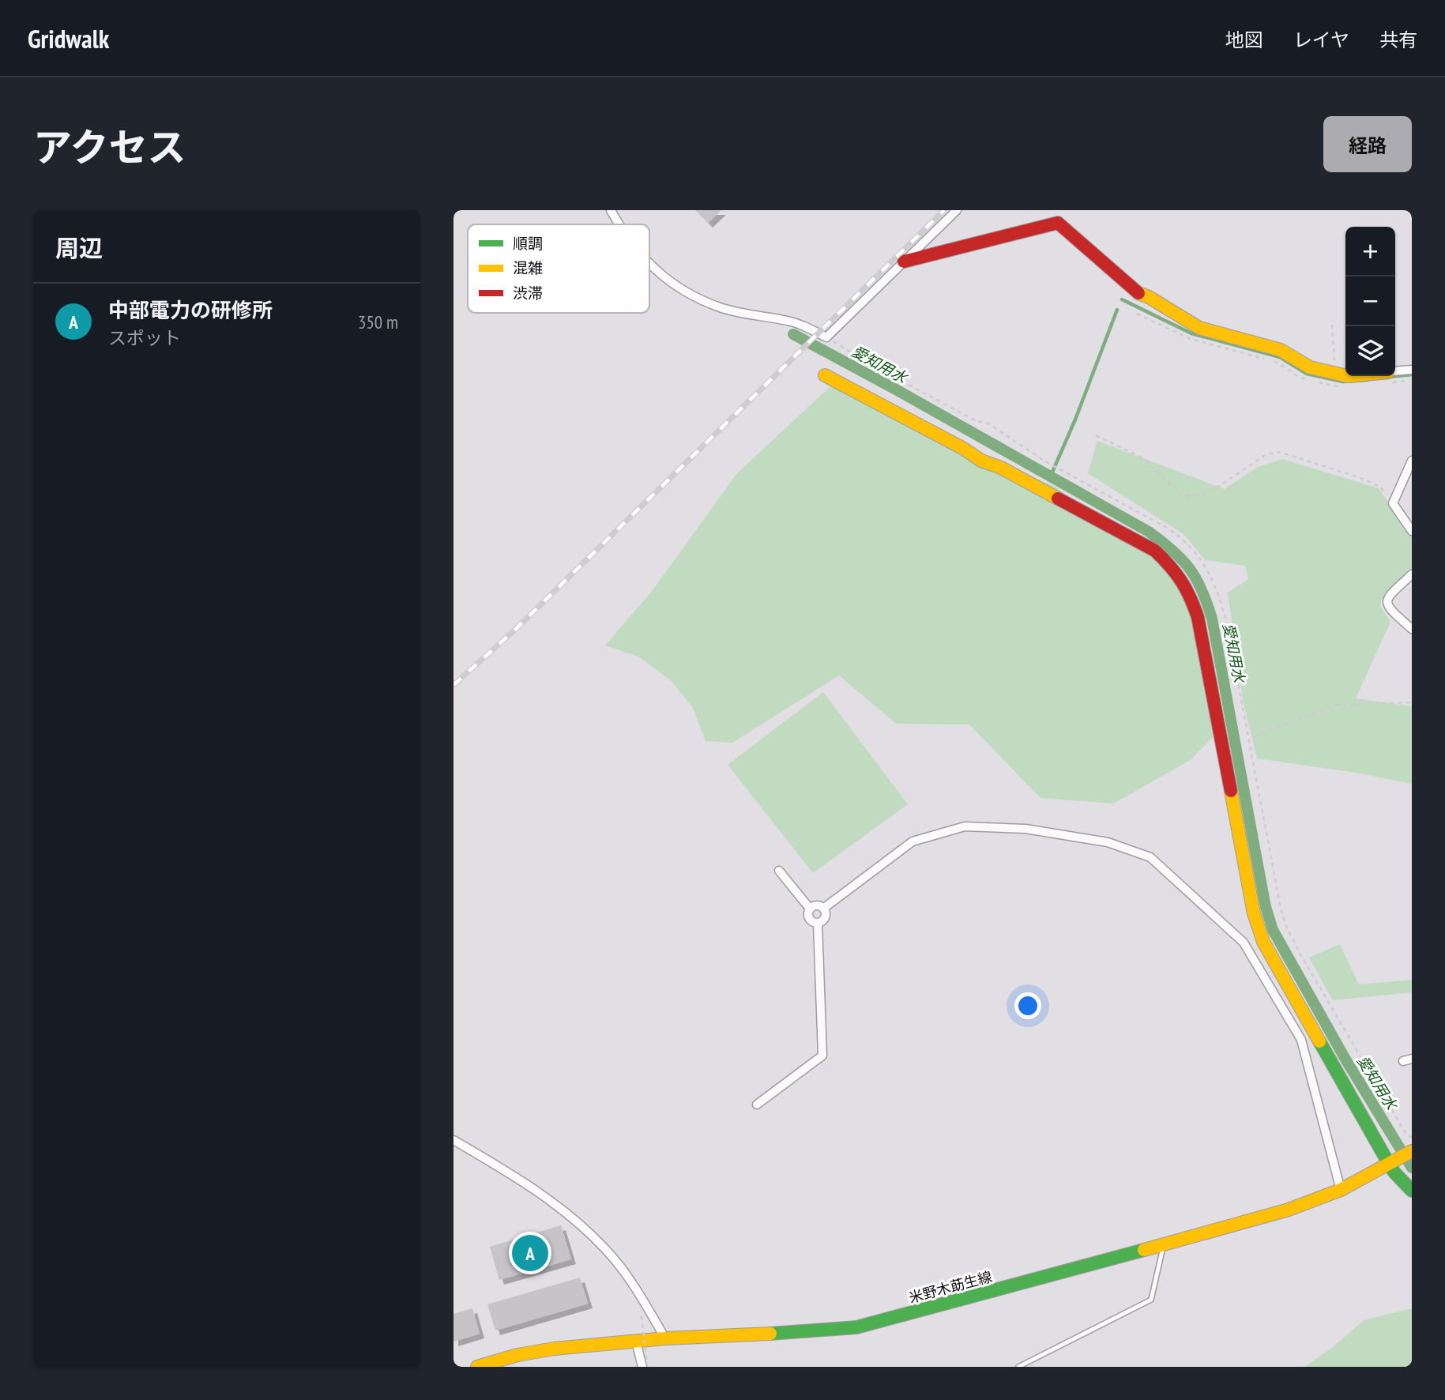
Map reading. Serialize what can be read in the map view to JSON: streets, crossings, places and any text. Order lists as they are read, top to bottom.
{
  "streets": {
    "street": ["米野木莇生線"]
  },
  "water": ["愛知用水"],
  "legend": ["順調", "混雑", "渋滞"],
  "page": {
    "header": "Gridwalk",
    "nav": ["地図", "レイヤ", "共有"],
    "title": "アクセス",
    "buttons": "経路",
    "heading": "周辺",
    "map_buttons": ["+", "−"],
    "list": [
      {
        "mark": "A",
        "name": "中部電力の研修所",
        "note": "スポット",
        "value": "350 m"
      }
    ],
    "pins": "A"
  }
}
